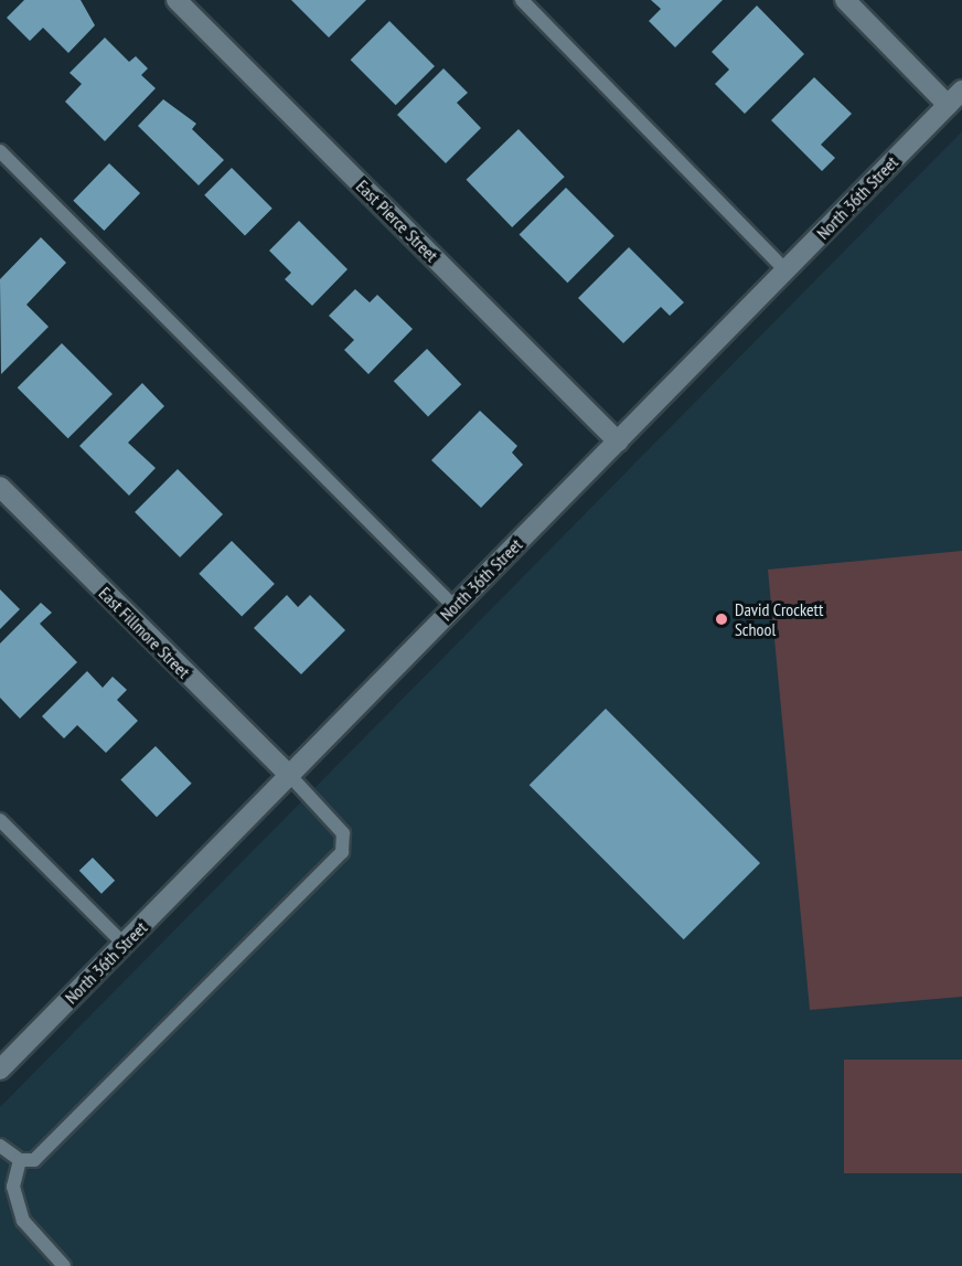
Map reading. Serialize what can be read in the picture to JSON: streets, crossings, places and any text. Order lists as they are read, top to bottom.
{
  "streets": {
    "street": ["North 36th Street", "East Pierce Street", "East Fillmore Street"]
  },
  "crossings": [
    ["North 36th Street", "East Pierce Street"],
    ["North 36th Street", "East Fillmore Street"]
  ],
  "places": ["David Crockett School"]
}
